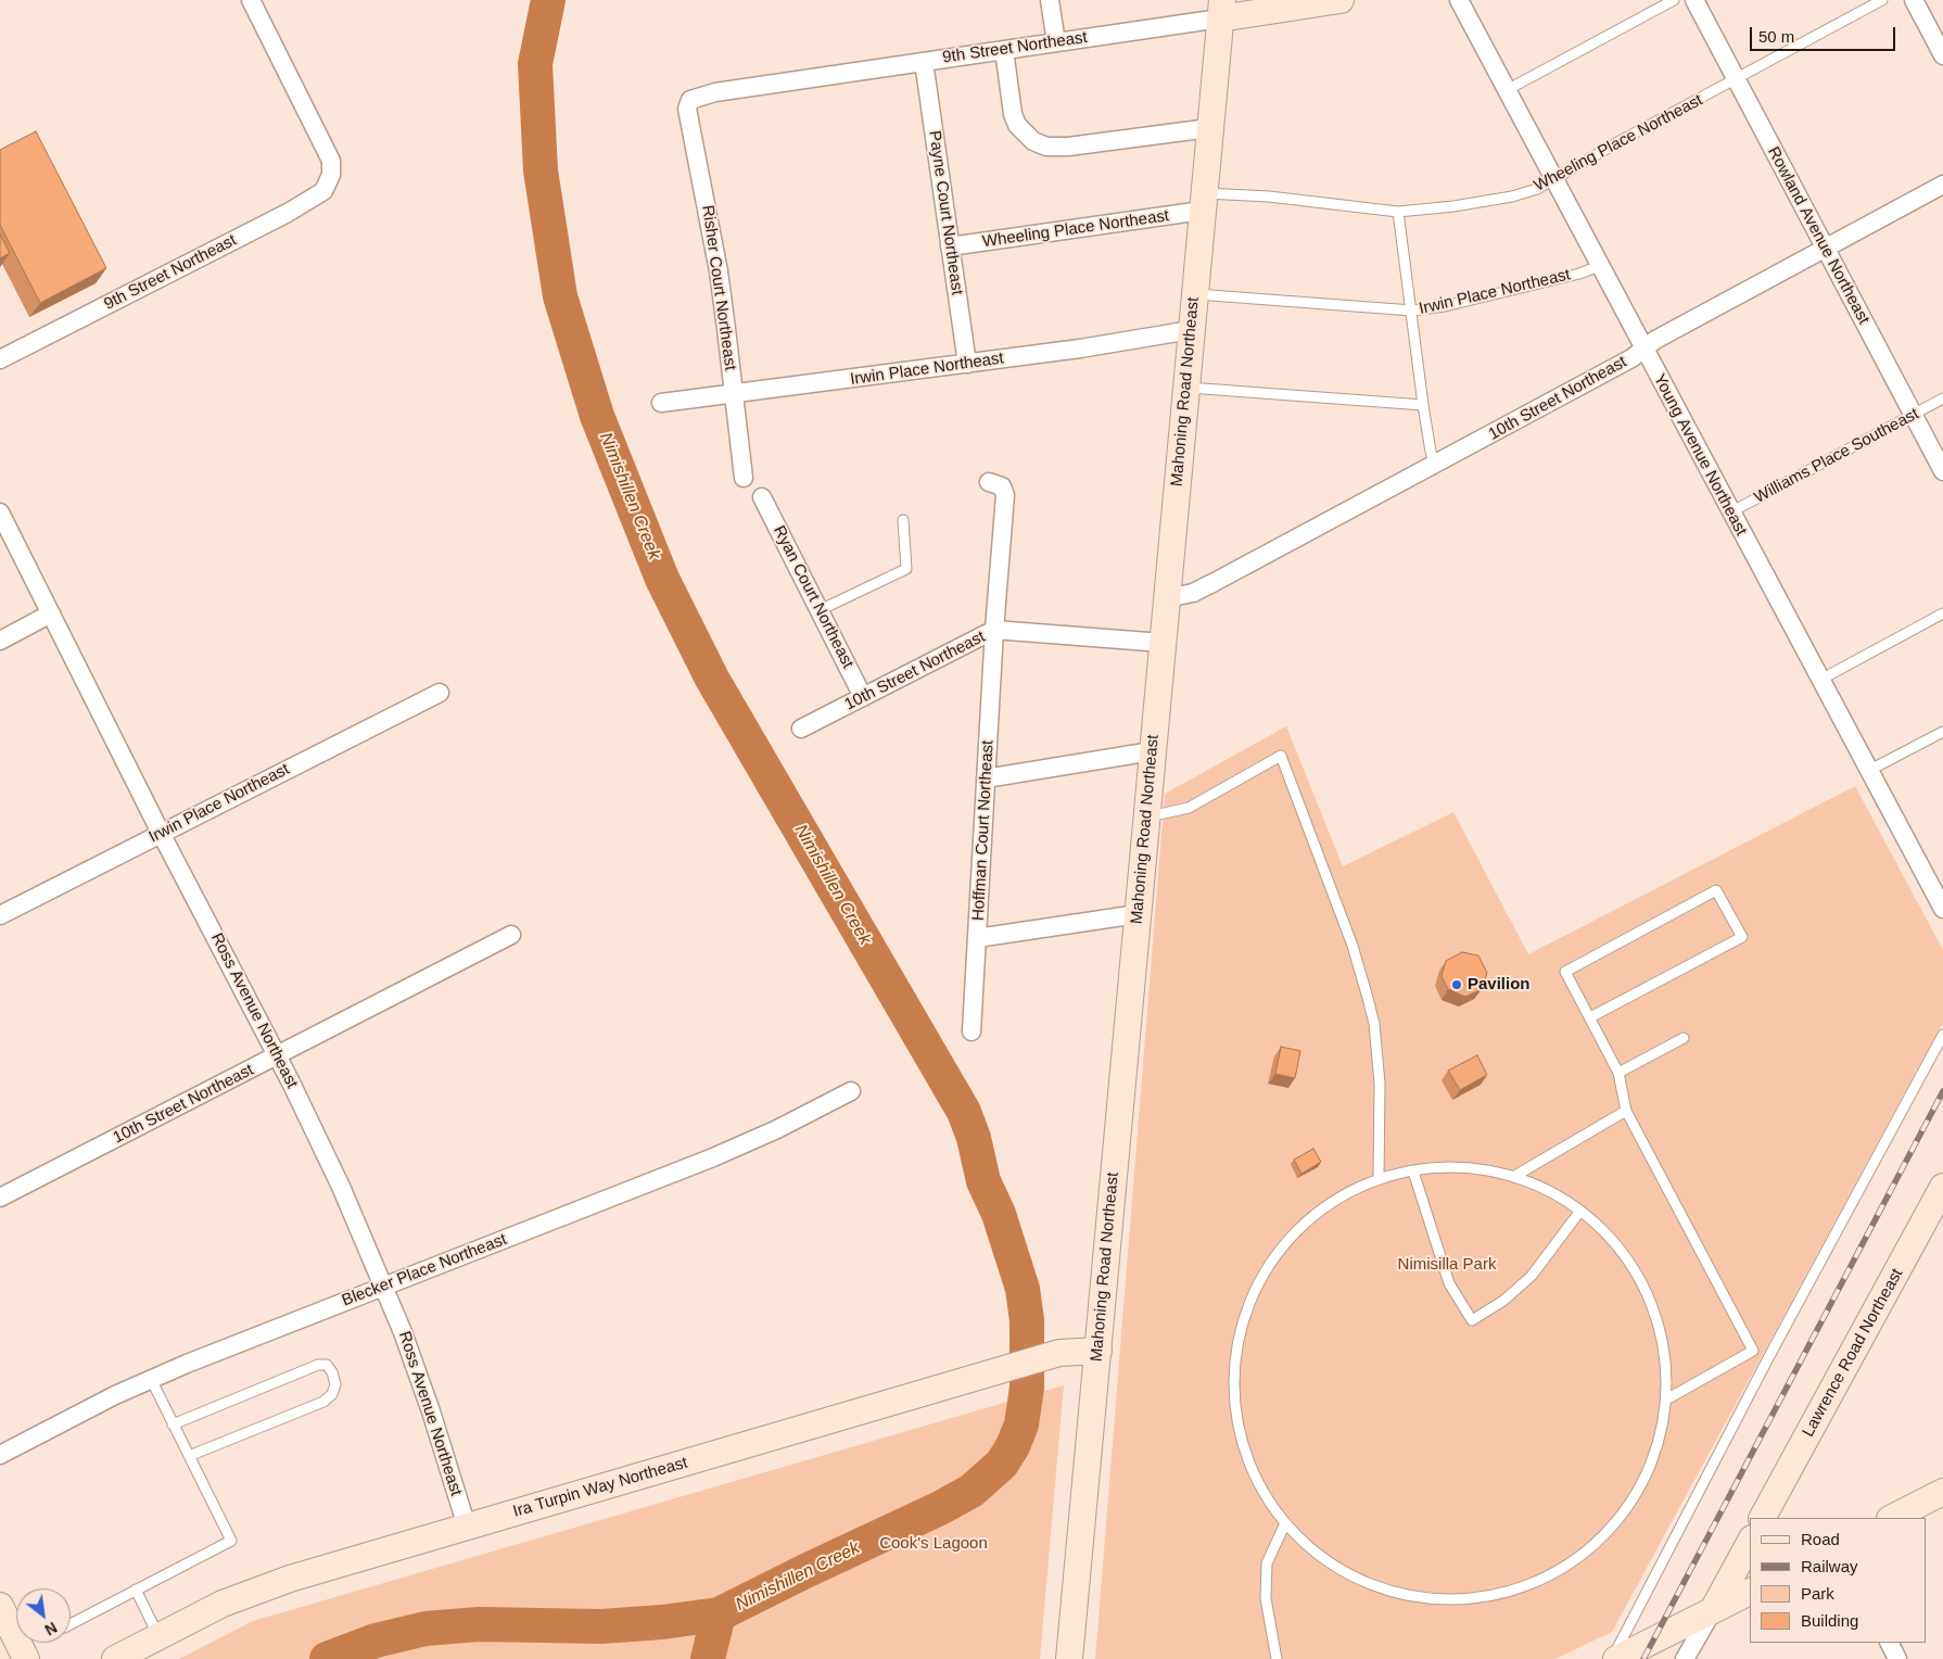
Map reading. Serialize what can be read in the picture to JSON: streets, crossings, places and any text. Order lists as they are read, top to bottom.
{
  "streets": {
    "main road": [
      "9th Street Northeast",
      "Mahoning Road Northeast",
      "Lawrence Road Northeast",
      "Ira Turpin Way Northeast"
    ],
    "street": [
      "Wheeling Place Northeast",
      "Payne Court Northeast",
      "Rowland Avenue Northeast",
      "Risher Court Northeast",
      "Irwin Place Northeast",
      "10th Street Northeast",
      "Young Avenue Northeast",
      "Ryan Court Northeast",
      "Hoffman Court Northeast",
      "Ross Avenue Northeast",
      "Blecker Place Northeast"
    ],
    "lane": ["Williams Place Southeast"]
  },
  "crossings": [
    ["9th Street Northeast", "Payne Court Northeast"],
    ["9th Street Northeast", "Risher Court Northeast"],
    ["9th Street Northeast", "Mahoning Road Northeast"],
    ["Wheeling Place Northeast", "Payne Court Northeast"],
    ["Wheeling Place Northeast", "Rowland Avenue Northeast"],
    ["Wheeling Place Northeast", "Mahoning Road Northeast"],
    ["Wheeling Place Northeast", "Young Avenue Northeast"],
    ["Payne Court Northeast", "Irwin Place Northeast"],
    ["Rowland Avenue Northeast", "10th Street Northeast"],
    ["Rowland Avenue Northeast", "Williams Place Southeast"],
    ["Risher Court Northeast", "Irwin Place Northeast"],
    ["Irwin Place Northeast", "Mahoning Road Northeast"],
    ["Irwin Place Northeast", "Young Avenue Northeast"],
    ["Irwin Place Northeast", "Ross Avenue Northeast"],
    ["Mahoning Road Northeast", "10th Street Northeast"],
    ["Mahoning Road Northeast", "Ira Turpin Way Northeast"],
    ["10th Street Northeast", "Young Avenue Northeast"],
    ["10th Street Northeast", "Ryan Court Northeast"],
    ["10th Street Northeast", "Hoffman Court Northeast"],
    ["10th Street Northeast", "Ross Avenue Northeast"],
    ["Young Avenue Northeast", "Williams Place Southeast"],
    ["Ross Avenue Northeast", "Blecker Place Northeast"],
    ["Ross Avenue Northeast", "Ira Turpin Way Northeast"]
  ],
  "water": ["Nimishillen Creek"],
  "parks": ["Nimisilla Park", "Cook's Lagoon"],
  "places": ["Pavilion"],
  "legend": [
    "Road",
    "Railway",
    "Park",
    "Building"
  ],
  "scale_bar": "50 m",
  "north": "bottom right"
}
